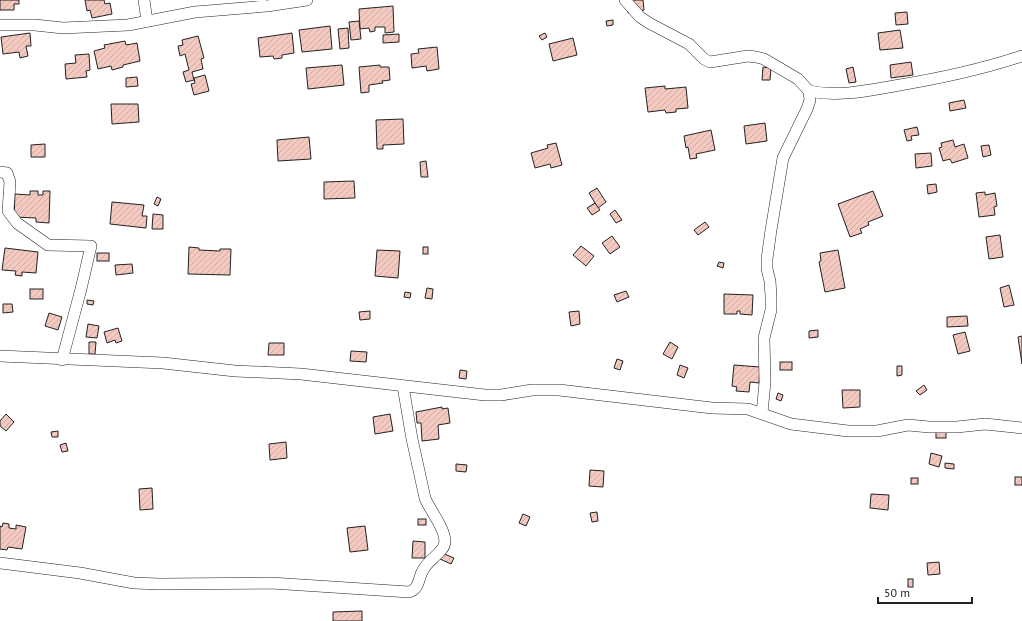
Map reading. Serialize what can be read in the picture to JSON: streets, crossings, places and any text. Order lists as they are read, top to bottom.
{
  "scale_bar": "50 m"
}
